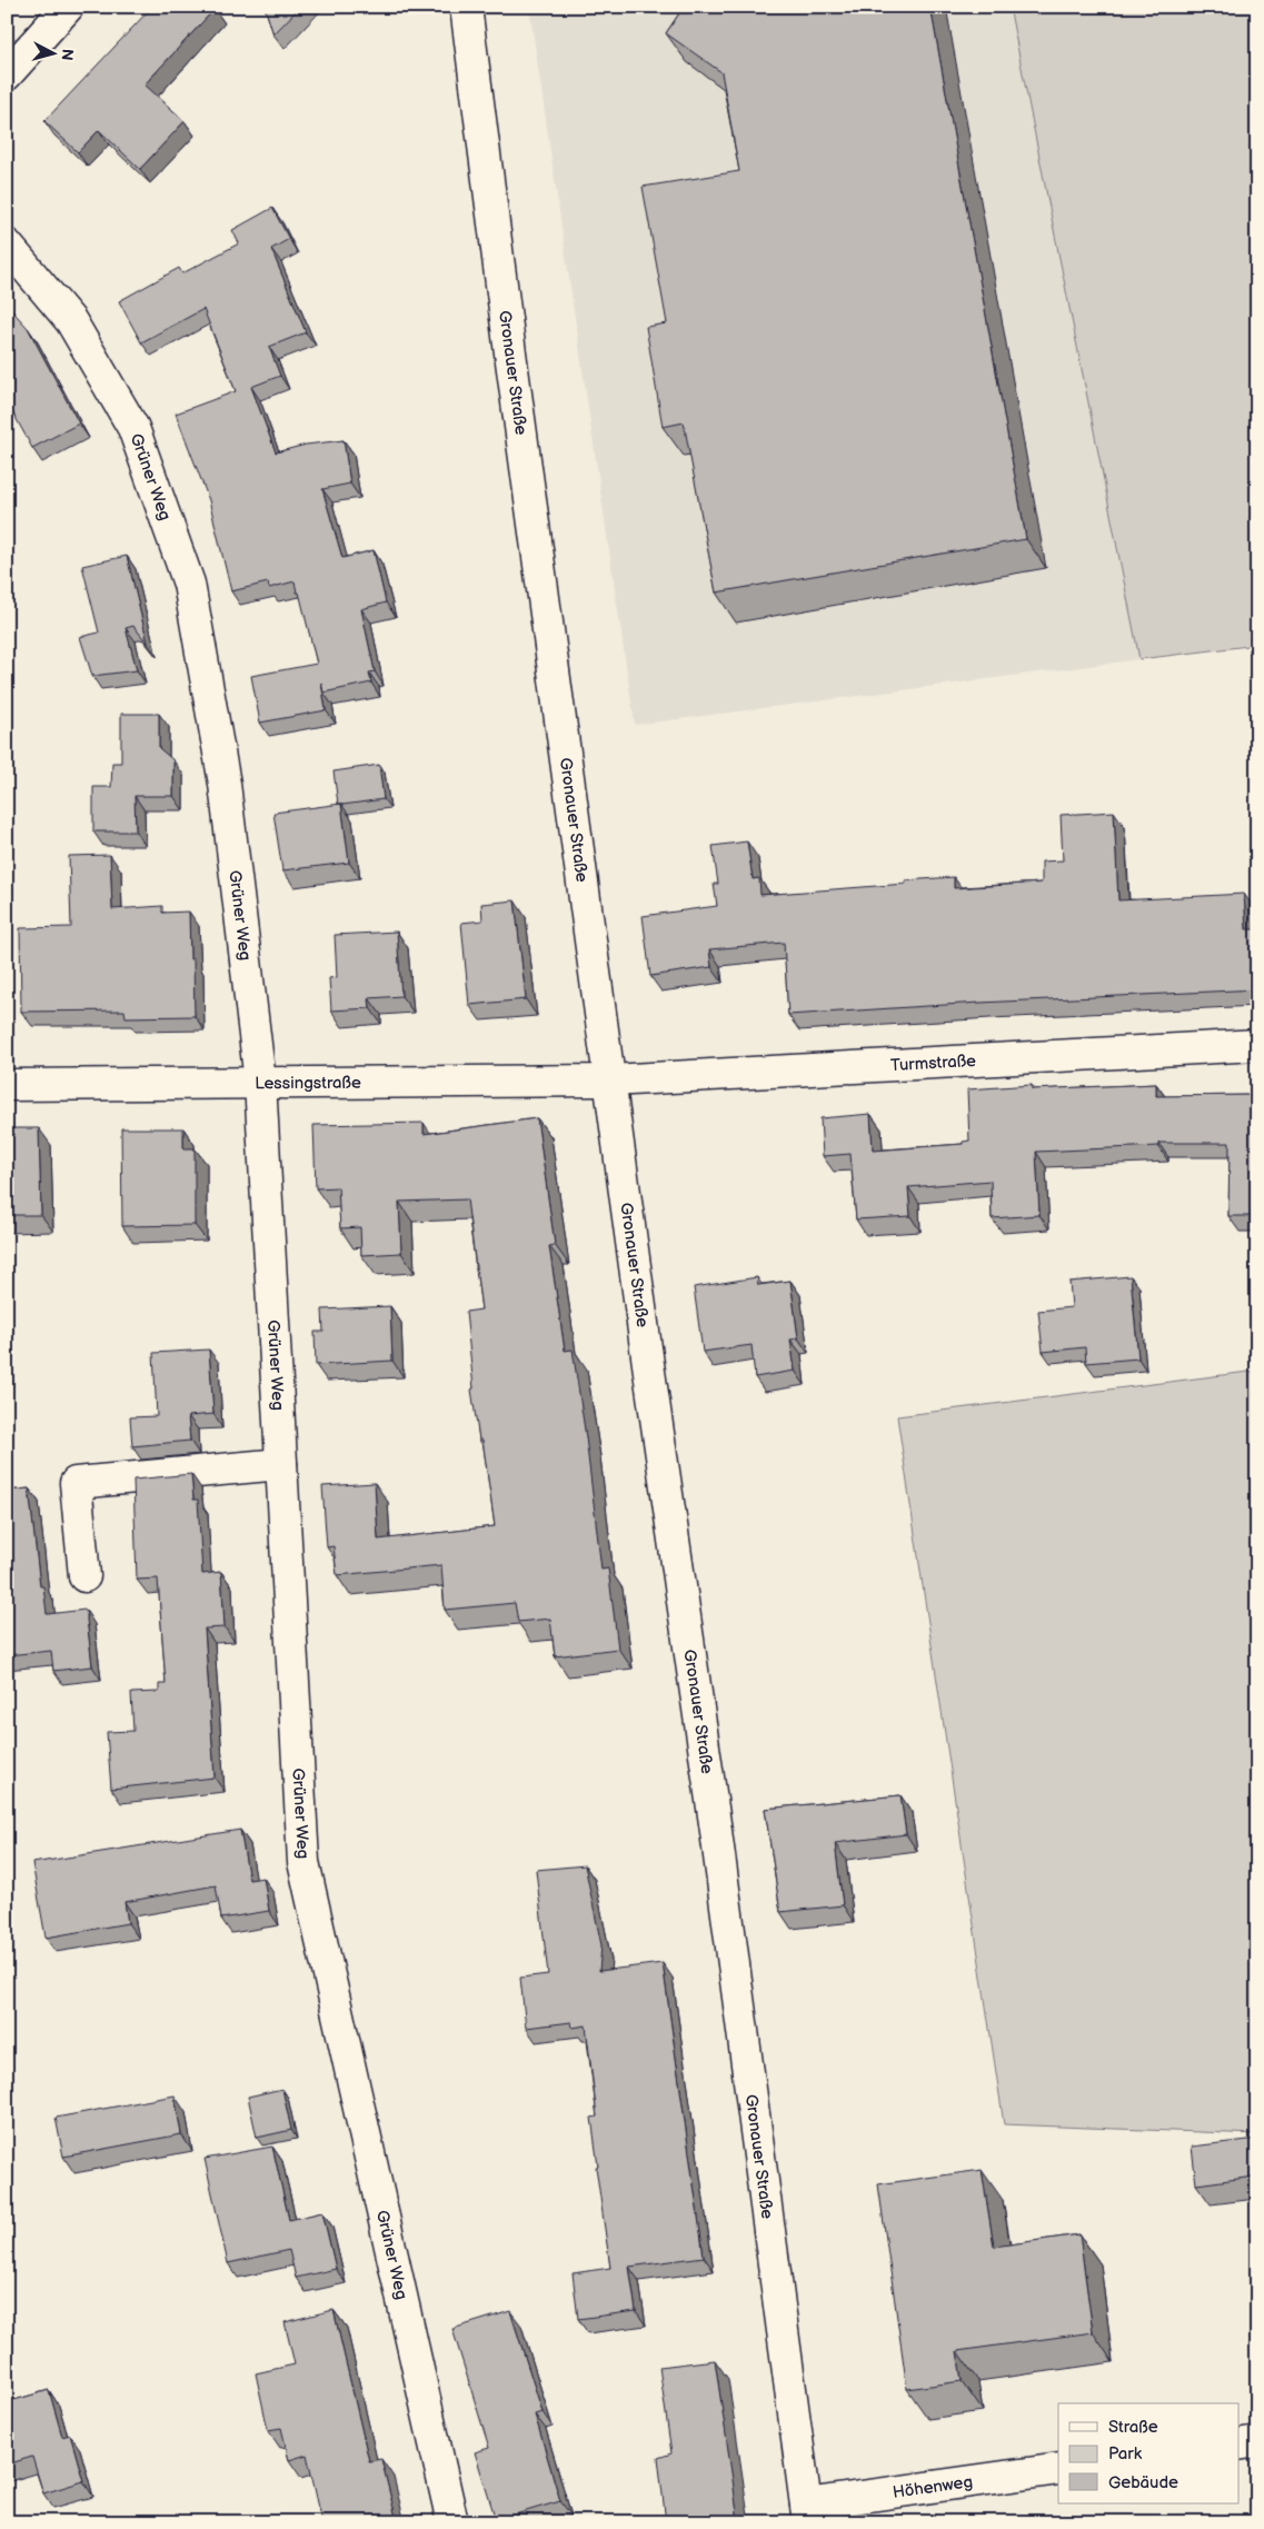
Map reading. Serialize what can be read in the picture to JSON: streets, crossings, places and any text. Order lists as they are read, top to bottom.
{
  "streets": {
    "street": [
      "Gronauer Straße",
      "Grüner Weg",
      "Turmstraße",
      "Lessingstraße",
      "Höhenweg"
    ]
  },
  "crossings": [
    ["Gronauer Straße", "Turmstraße"],
    ["Gronauer Straße", "Lessingstraße"],
    ["Gronauer Straße", "Höhenweg"],
    ["Grüner Weg", "Lessingstraße"],
    ["Turmstraße", "Lessingstraße"]
  ],
  "legend": ["Straße", "Park", "Gebäude"],
  "north": "right"
}
